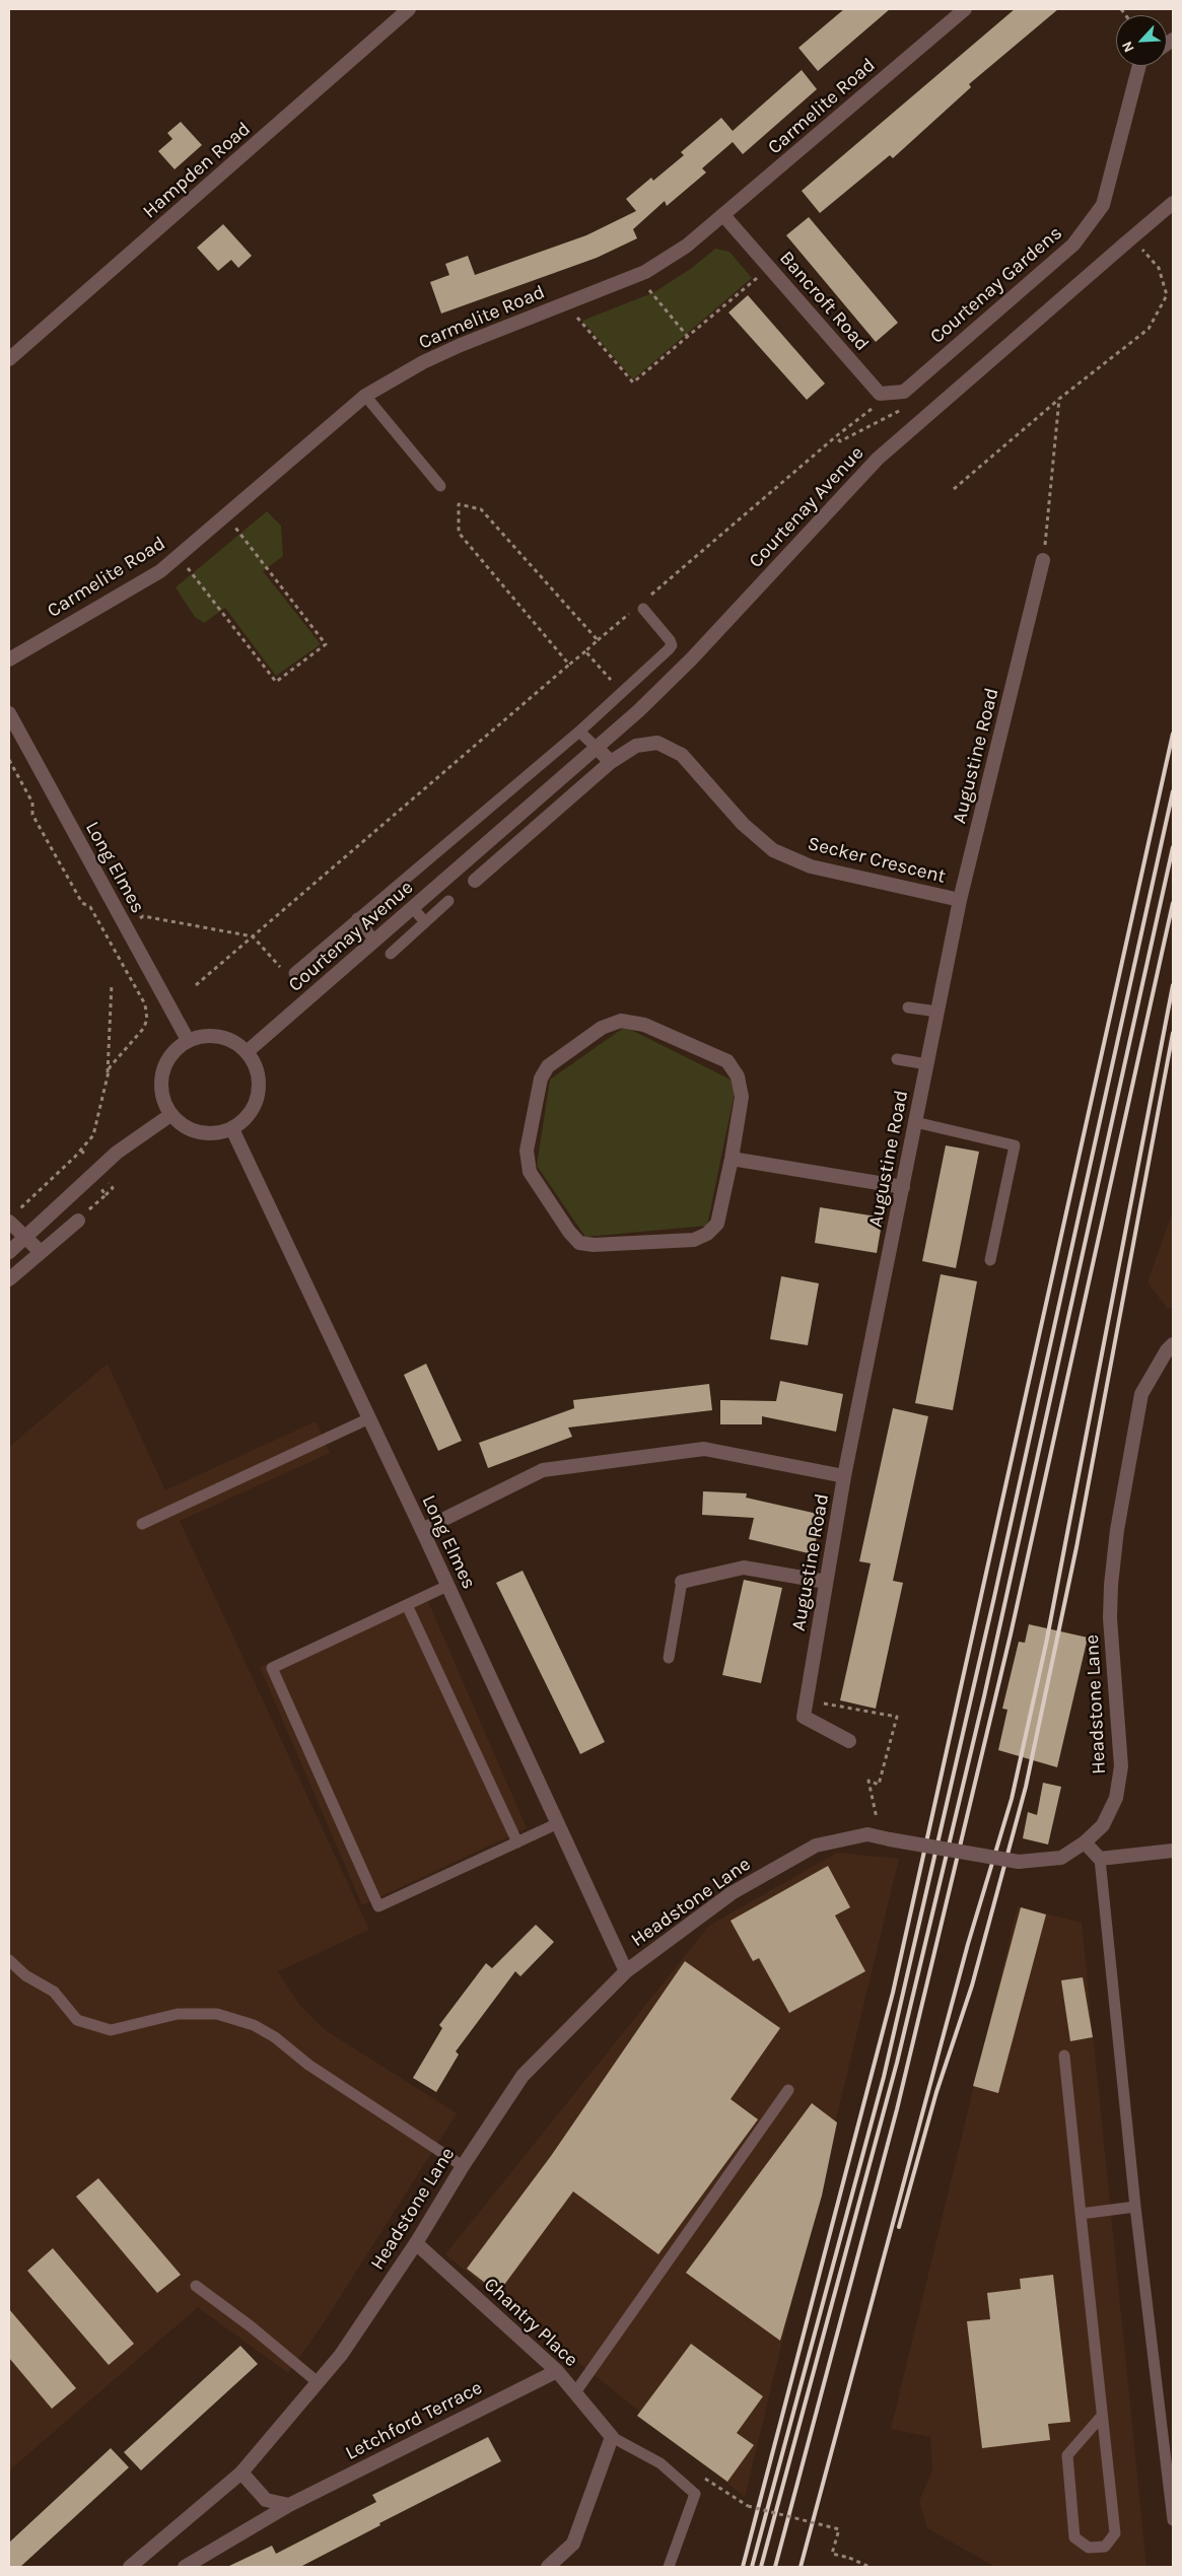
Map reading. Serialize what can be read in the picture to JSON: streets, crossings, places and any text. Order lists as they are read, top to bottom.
{
  "streets": {
    "street": [
      "Carmelite Road",
      "Hampden Road",
      "Courtenay Gardens",
      "Bancroft Road",
      "Courtenay Avenue",
      "Augustine Road",
      "Secker Crescent",
      "Long Elmes",
      "Headstone Lane",
      "Chantry Place",
      "Letchford Terrace"
    ]
  },
  "crossings": [
    ["Carmelite Road", "Bancroft Road"],
    ["Courtenay Gardens", "Bancroft Road"],
    ["Courtenay Avenue", "Long Elmes"],
    ["Augustine Road", "Secker Crescent"],
    ["Long Elmes", "Headstone Lane"],
    ["Headstone Lane", "Chantry Place"],
    ["Chantry Place", "Letchford Terrace"]
  ],
  "north": "bottom left"
}
